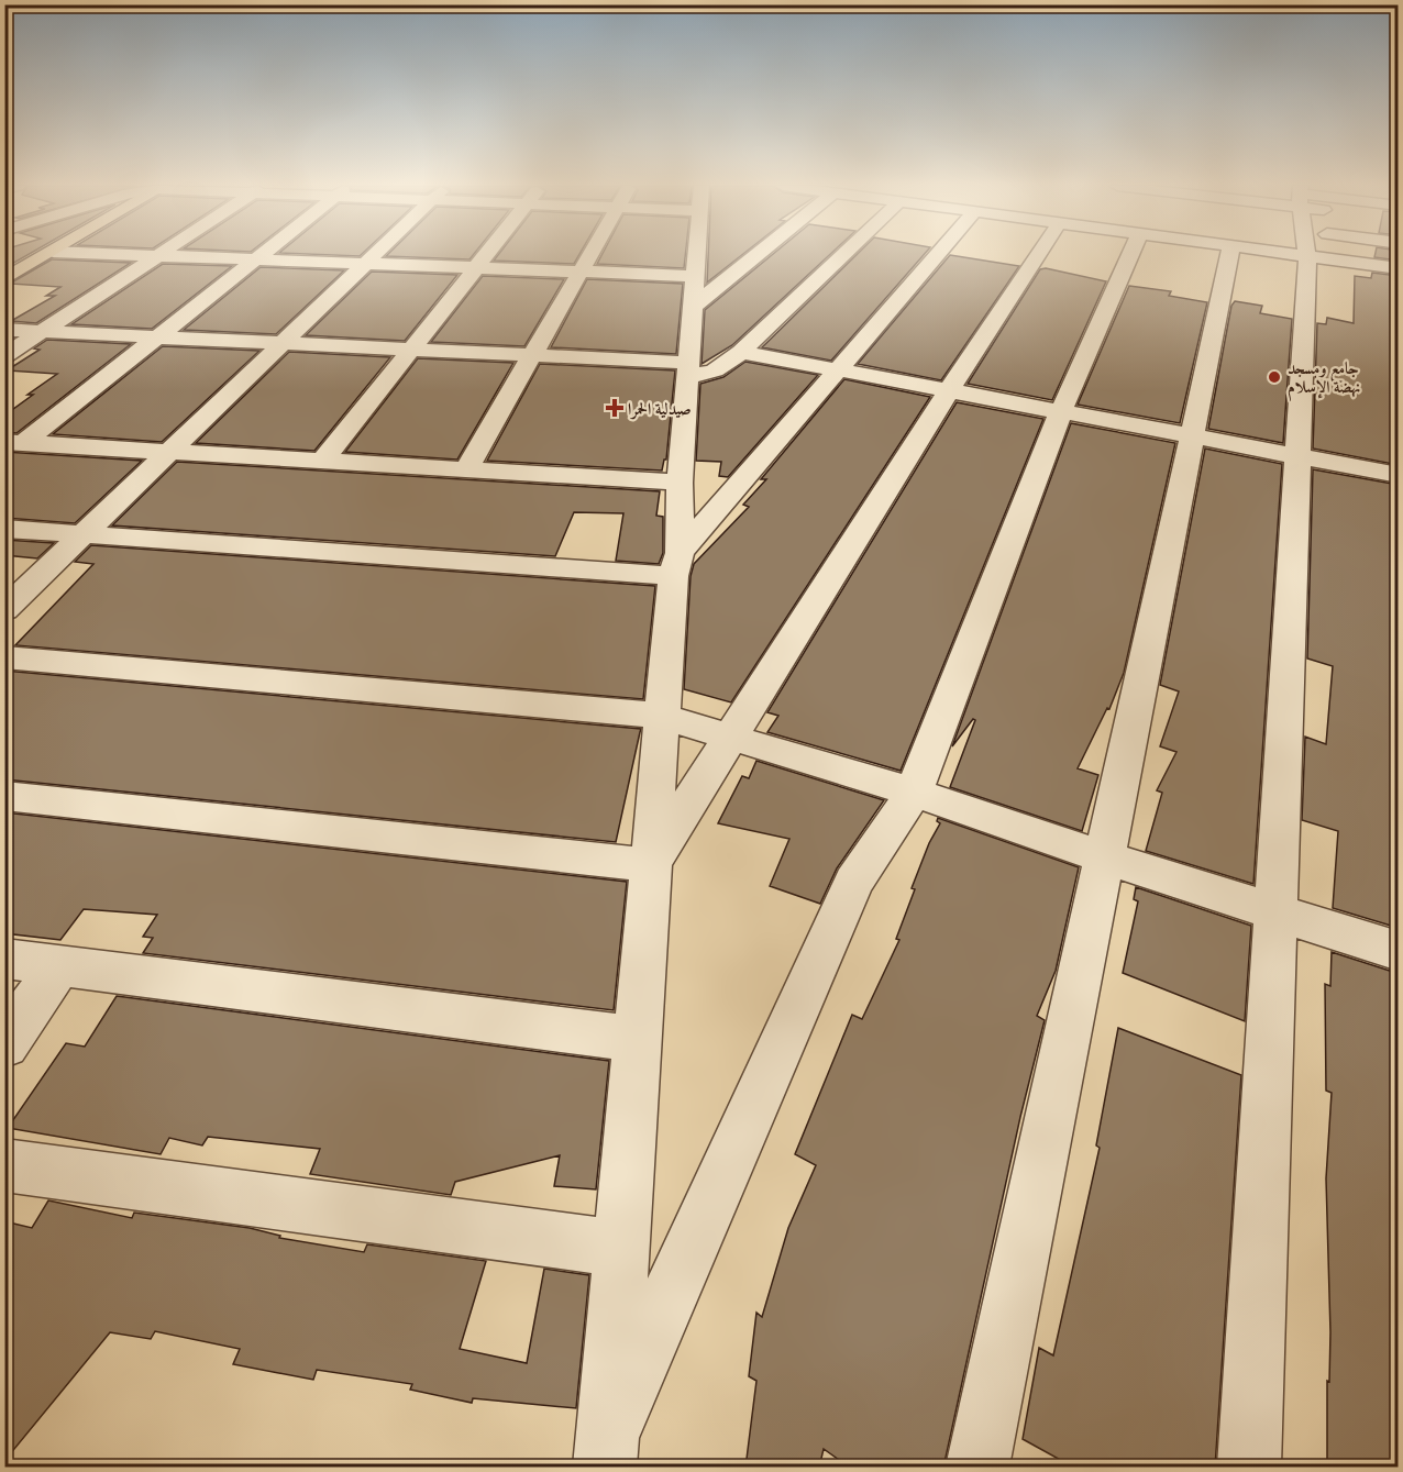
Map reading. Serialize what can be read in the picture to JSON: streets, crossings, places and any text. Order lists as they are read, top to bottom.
{
  "places": {
    "other": ["جامع ومسجد نهضة الإسلام"],
    "health": ["صيدلية الحمرا"]
  }
}
